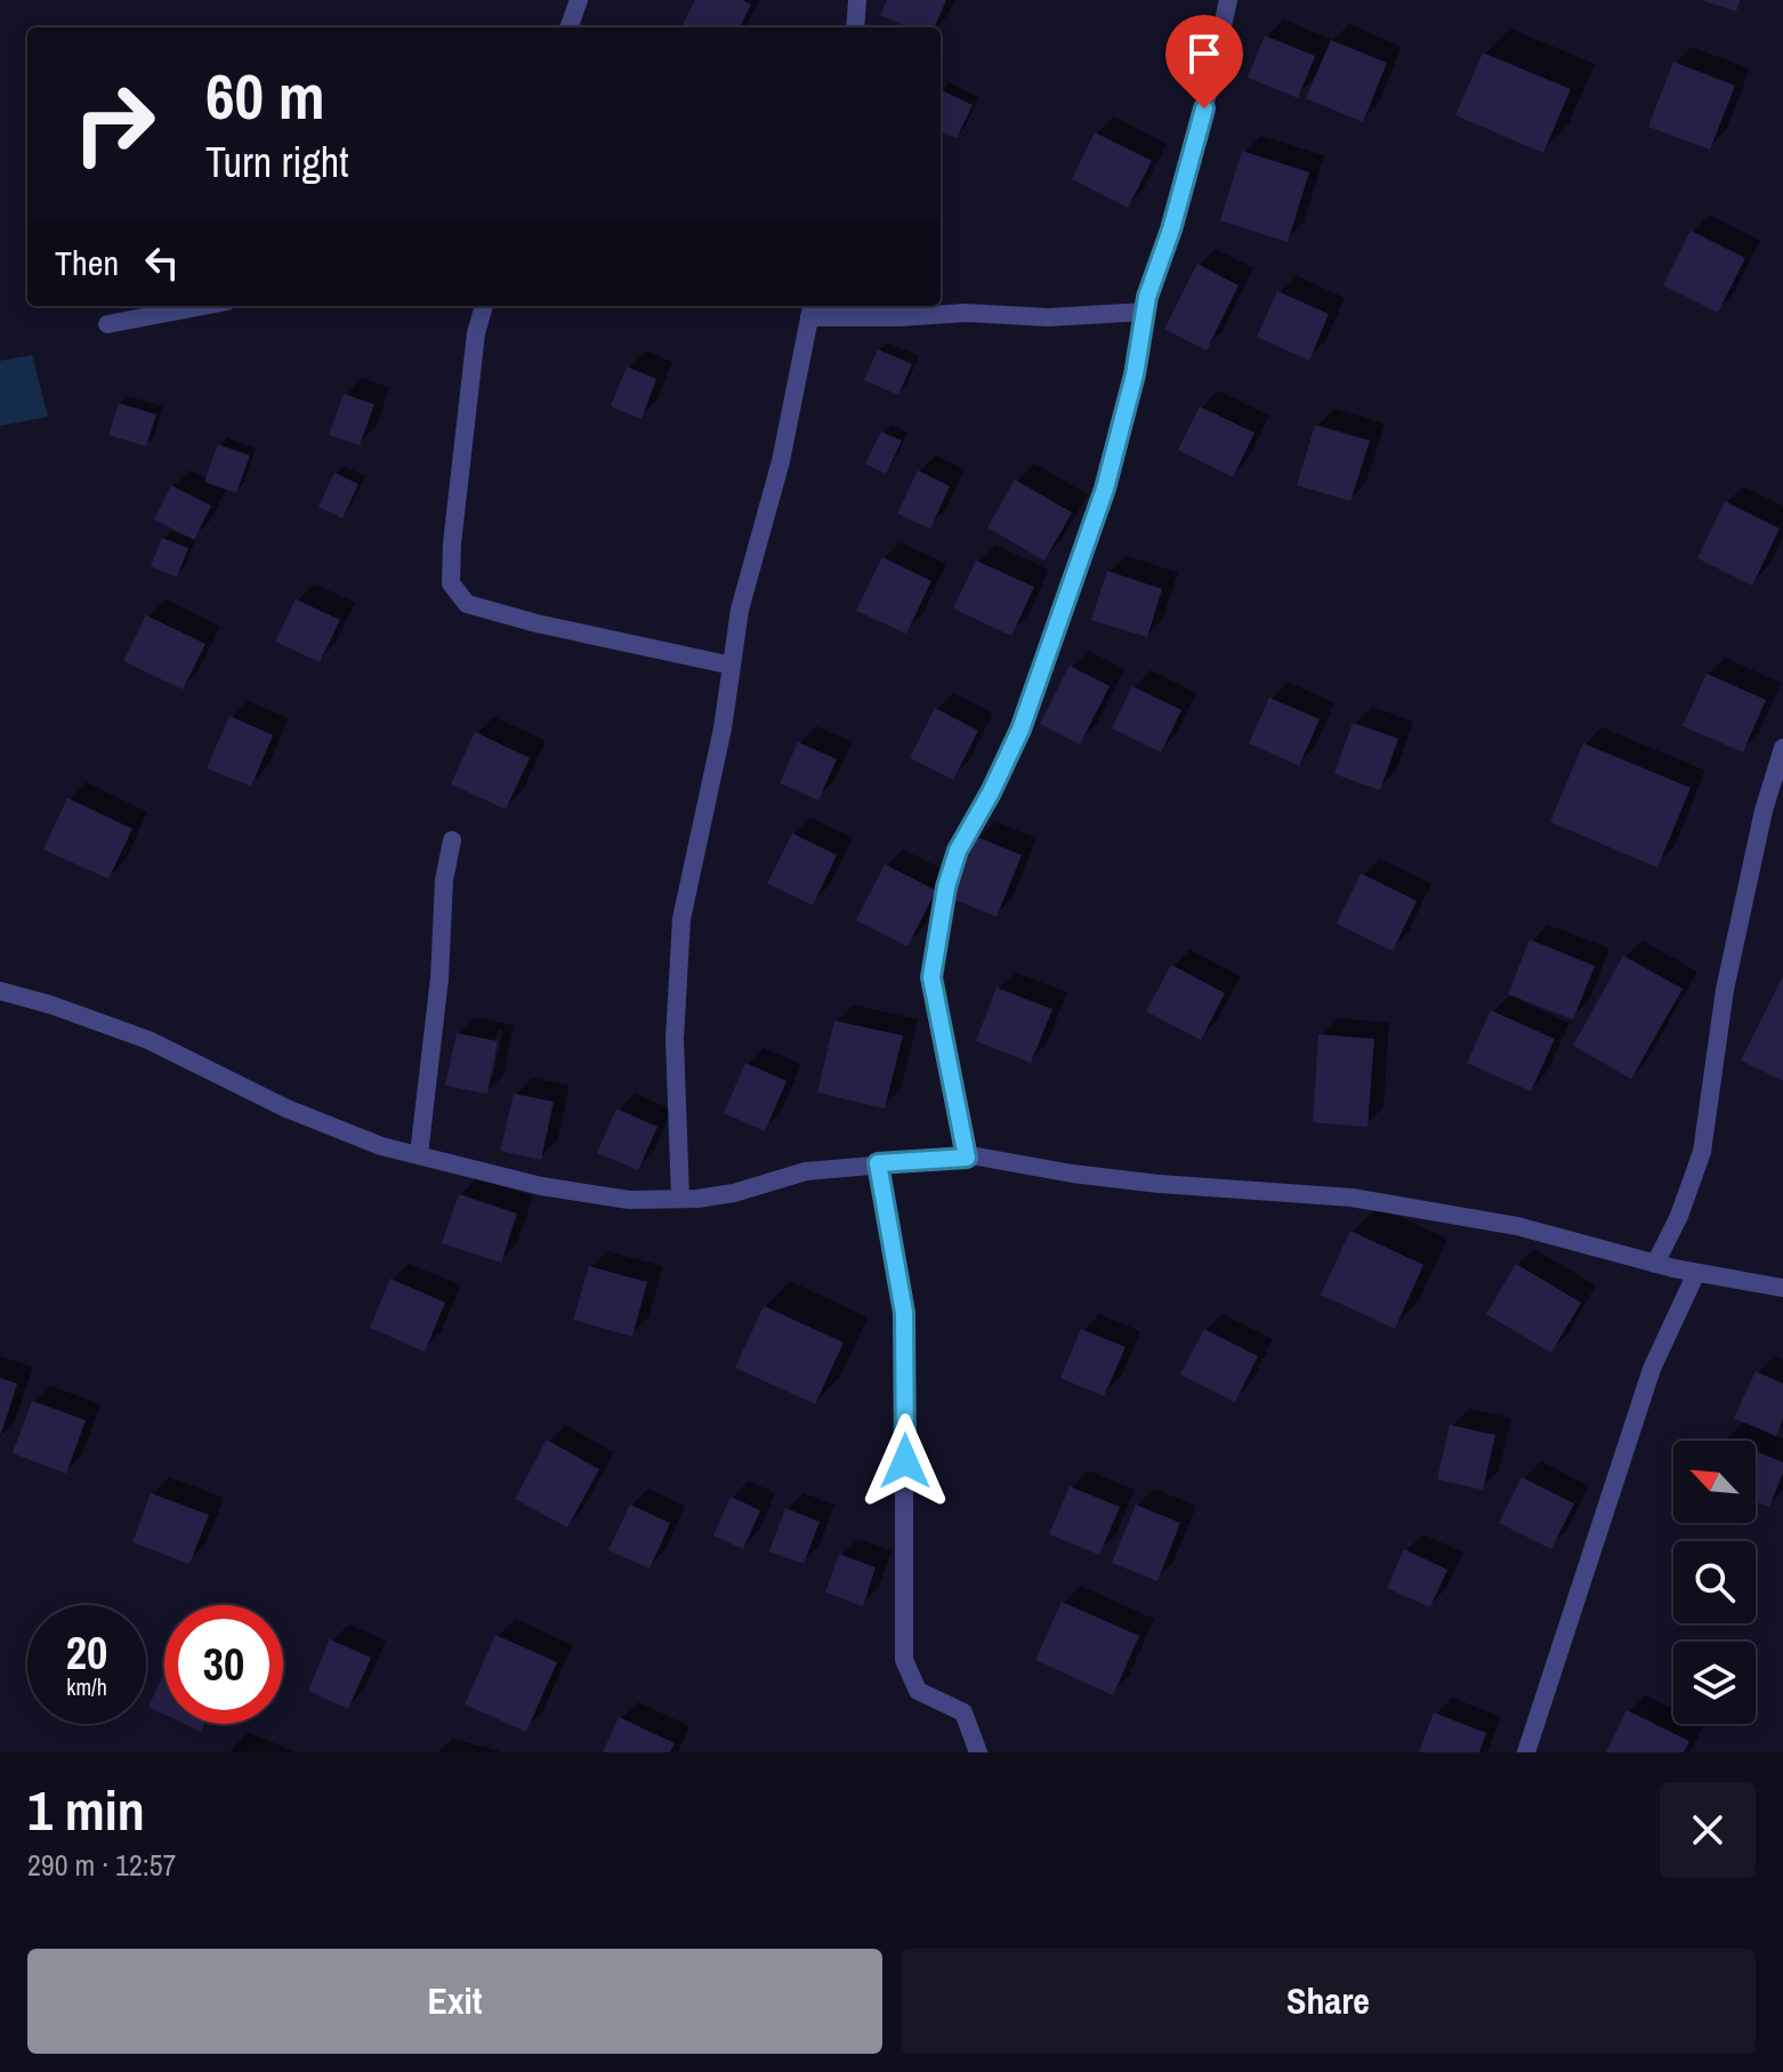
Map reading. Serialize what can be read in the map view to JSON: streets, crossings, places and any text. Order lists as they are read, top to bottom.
{
  "north": "top left",
  "page": {
    "turn": ["60 m", "Turn right"],
    "then": "Then",
    "speed": "20 km/h",
    "limit": "30",
    "heading": ["1 min", "290 m · 12:57"],
    "buttons": ["Exit", "Share"]
  }
}
